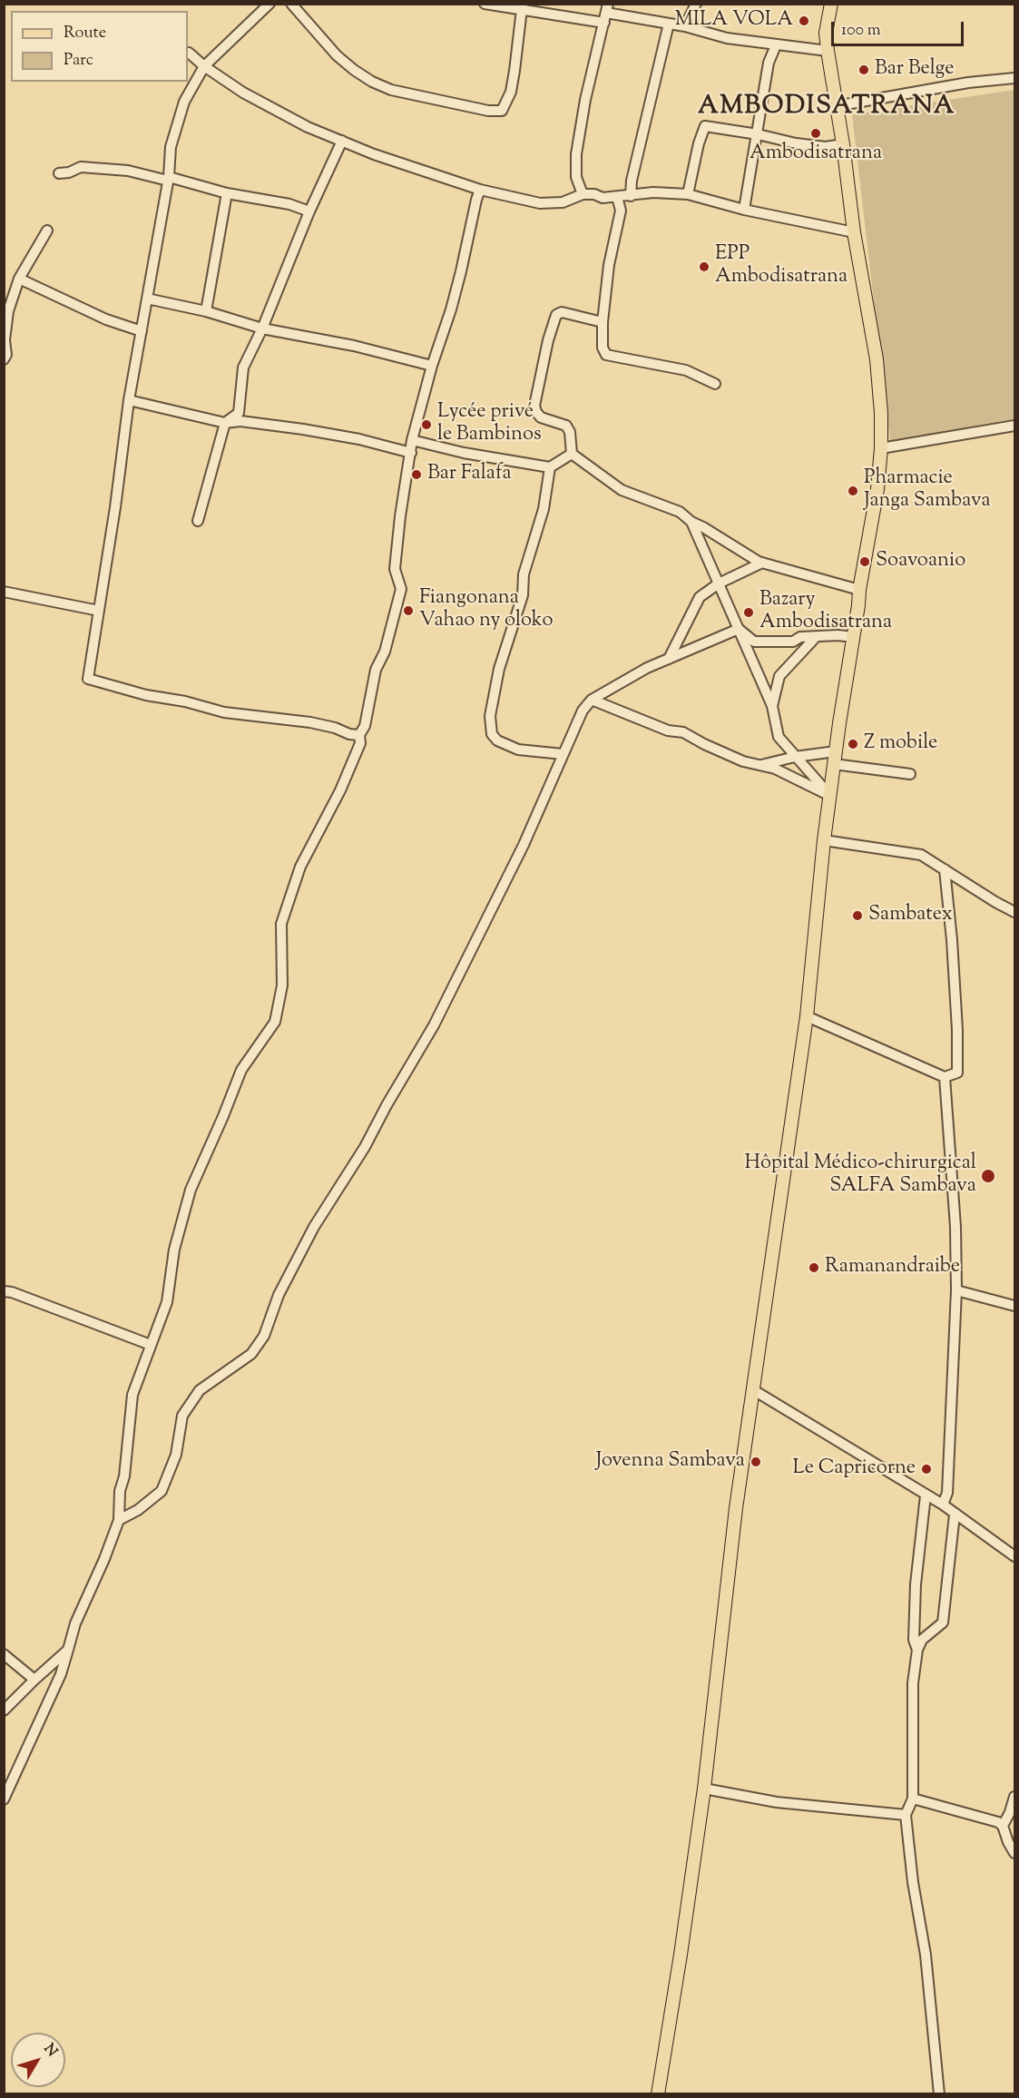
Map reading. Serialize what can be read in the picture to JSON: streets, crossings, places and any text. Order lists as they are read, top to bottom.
{
  "districts": ["AMBODISATRANA"],
  "places": [
    "MILA VOLA",
    "Bar Belge",
    "Ambodisatrana",
    "EPP Ambodisatrana",
    "Lycée privé le Bambinos",
    "Bar Falafa",
    "Pharmacie Janga Sambava",
    "Soavoanio",
    "Fiangonana Vahao ny oloko",
    "Bazary Ambodisatrana",
    "Z mobile",
    "Sambatex",
    "Hôpital Médico-chirurgical SALFA Sambava",
    "Ramanandraibe",
    "Jovenna Sambava",
    "Le Capricorne"
  ],
  "legend": ["Route", "Parc"],
  "scale_bar": "100 m",
  "north": "top right"
}
